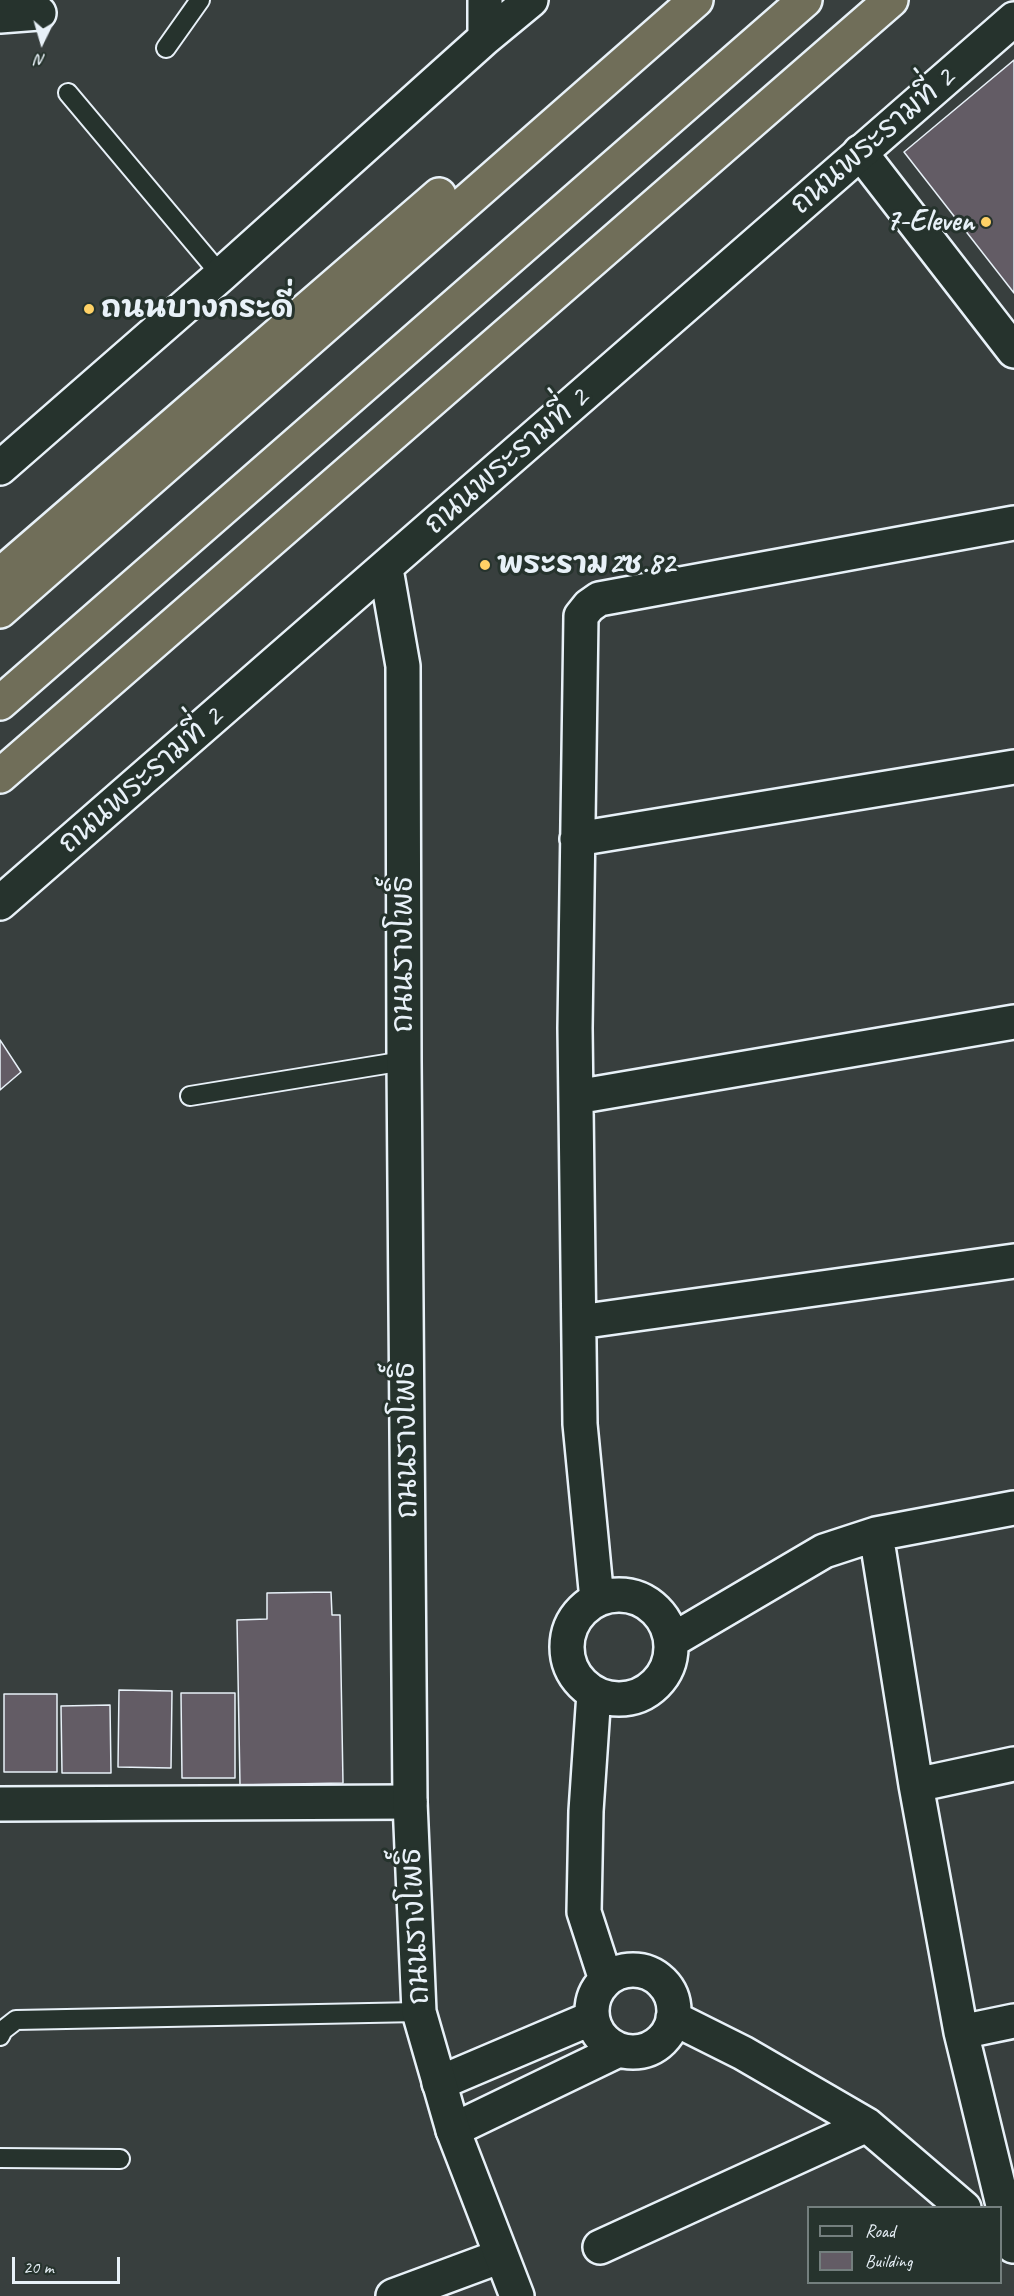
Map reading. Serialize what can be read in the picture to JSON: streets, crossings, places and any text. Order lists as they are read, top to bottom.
{
  "streets": {
    "street": ["ถนนพระรามที่ 2", "ถนนรางโพธิ์"]
  },
  "crossings": [
    ["ถนนพระรามที่ 2", "ถนนรางโพธิ์"]
  ],
  "places": ["7-Eleven", "ถนนบางกระดี่", "พระราม2ซ.82"],
  "legend": ["Road", "Building"],
  "scale_bar": "20 m",
  "north": "bottom"
}
